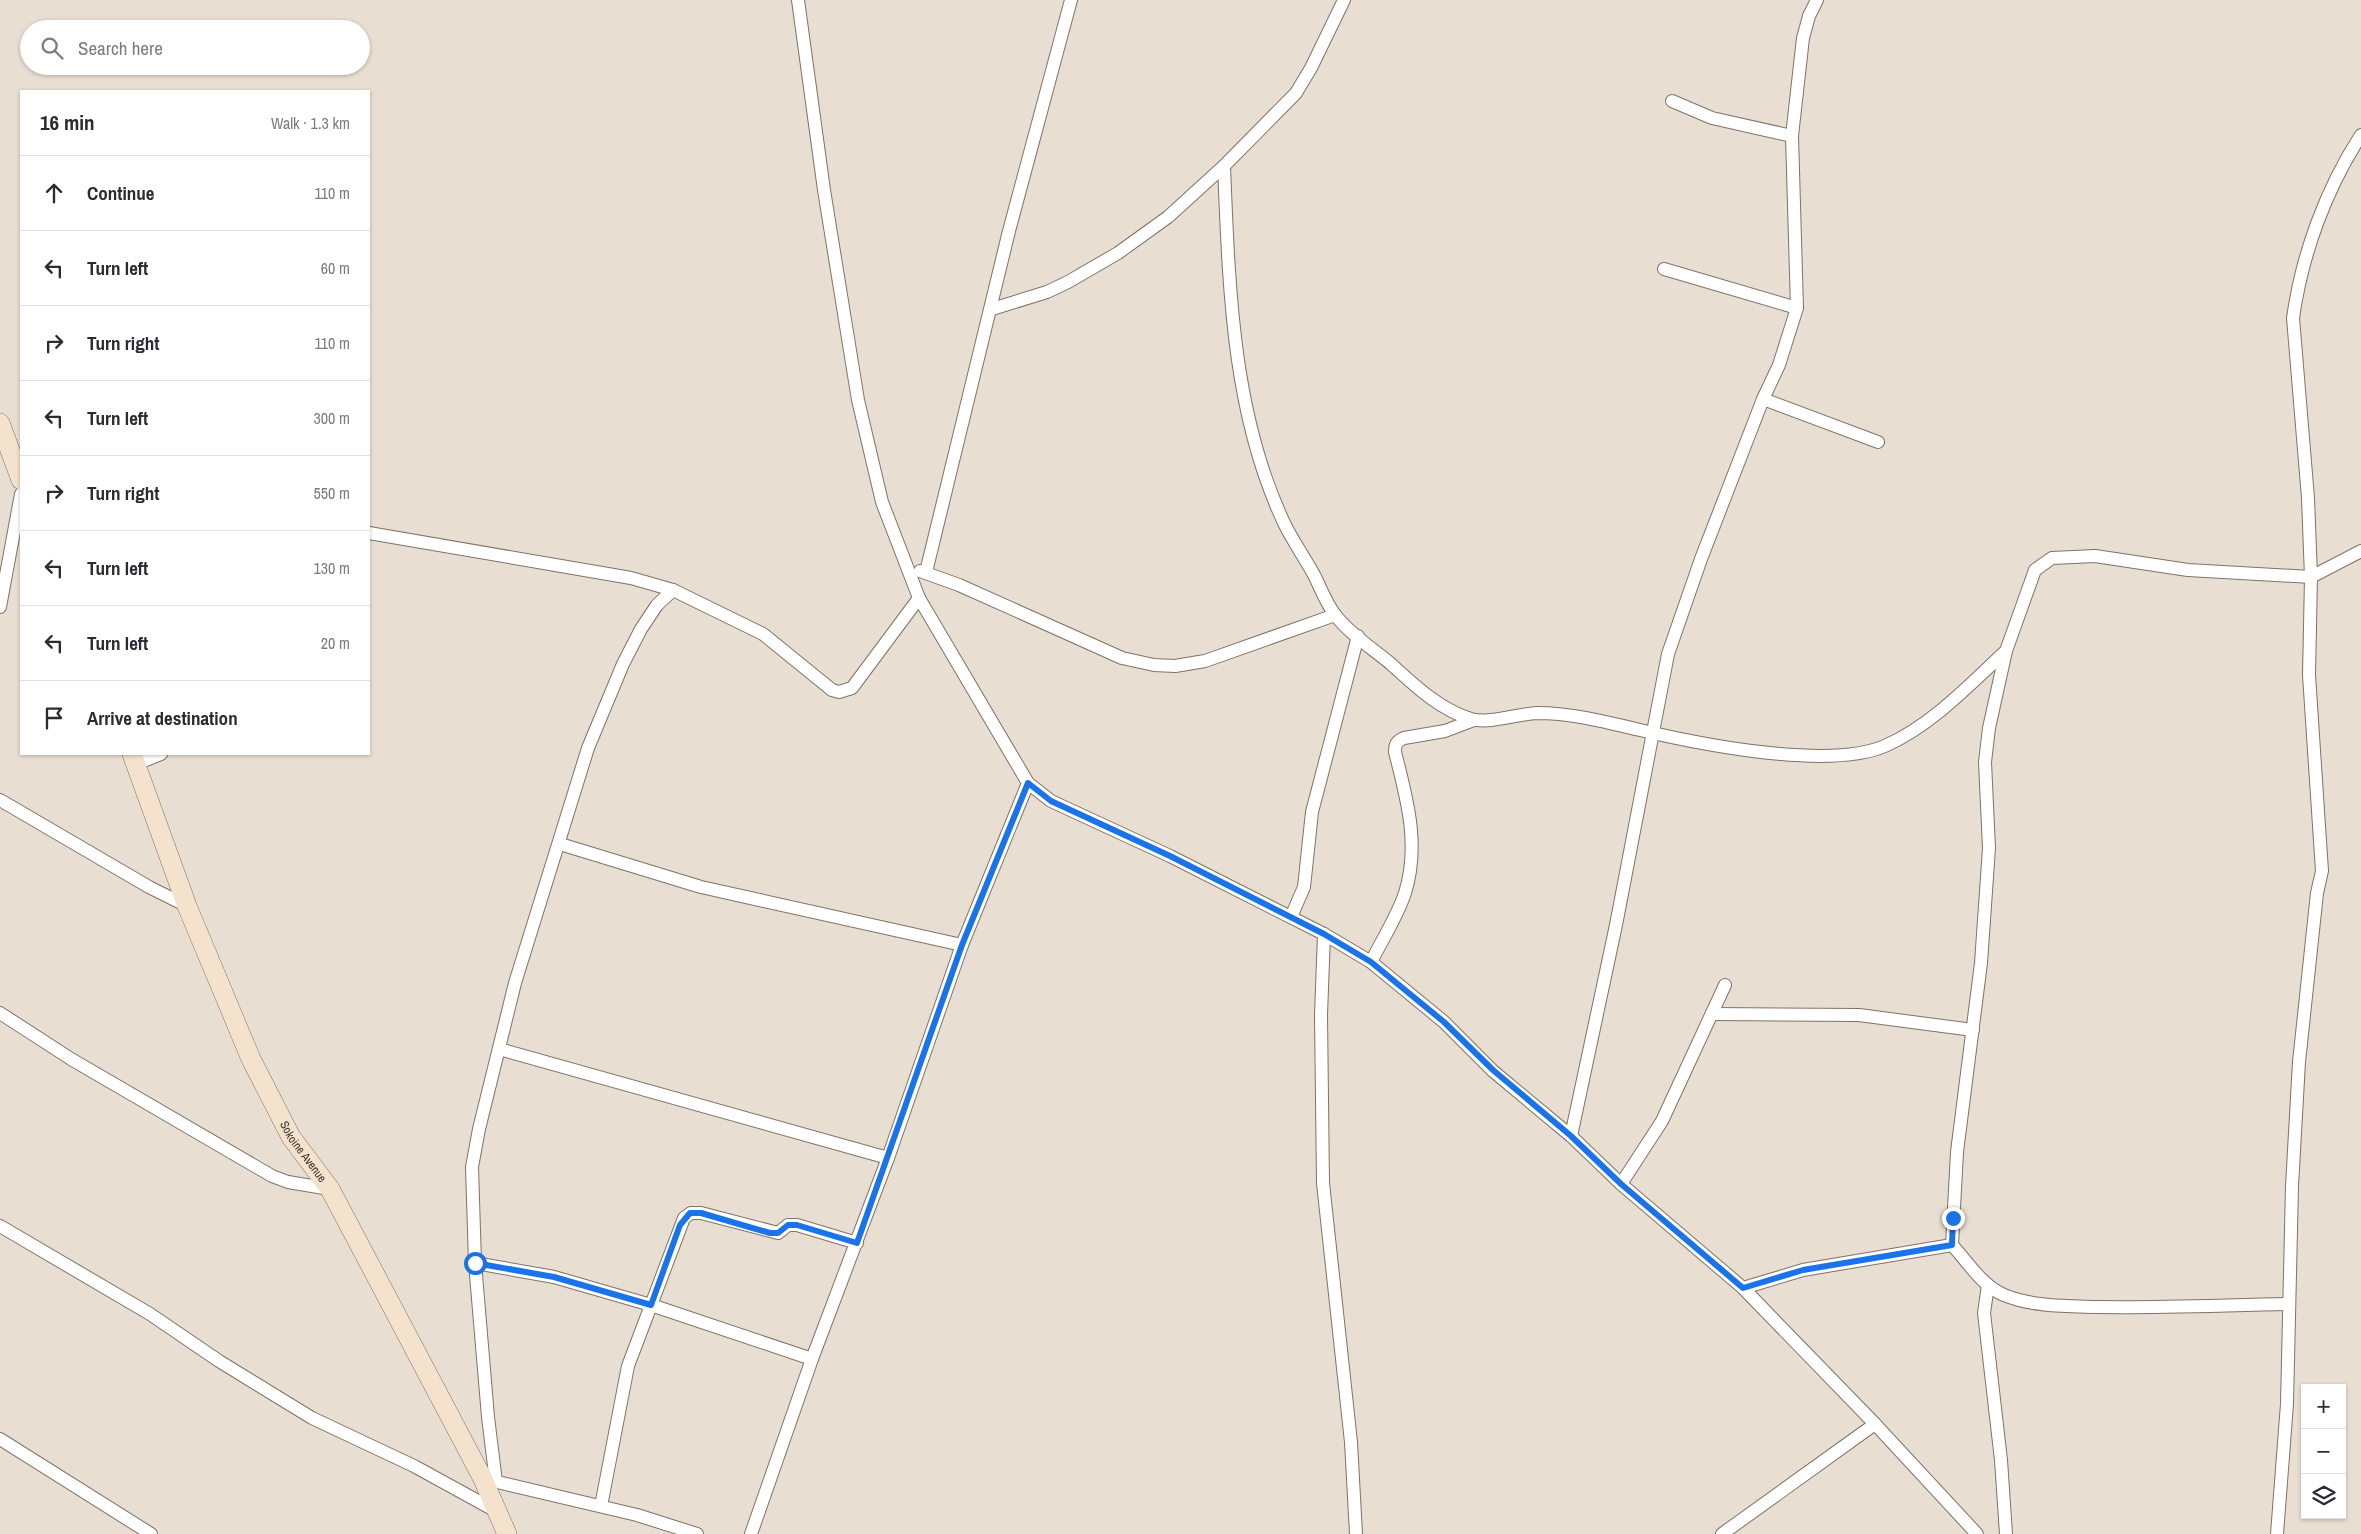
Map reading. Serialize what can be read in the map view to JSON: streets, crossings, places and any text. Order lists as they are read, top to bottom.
{
  "streets": {
    "street": ["Sokoine Avenue"]
  },
  "page": {
    "search": "Search here",
    "heading": ["16 min", "Walk · 1.3 km"],
    "list": [
      ["Continue", "110 m"],
      ["Turn left", "60 m"],
      ["Turn right", "110 m"],
      ["Turn left", "300 m"],
      ["Turn right", "550 m"],
      ["Turn left", "130 m"],
      ["Turn left", "20 m"],
      "Arrive at destination"
    ],
    "map_buttons": ["+", "−"]
  }
}
